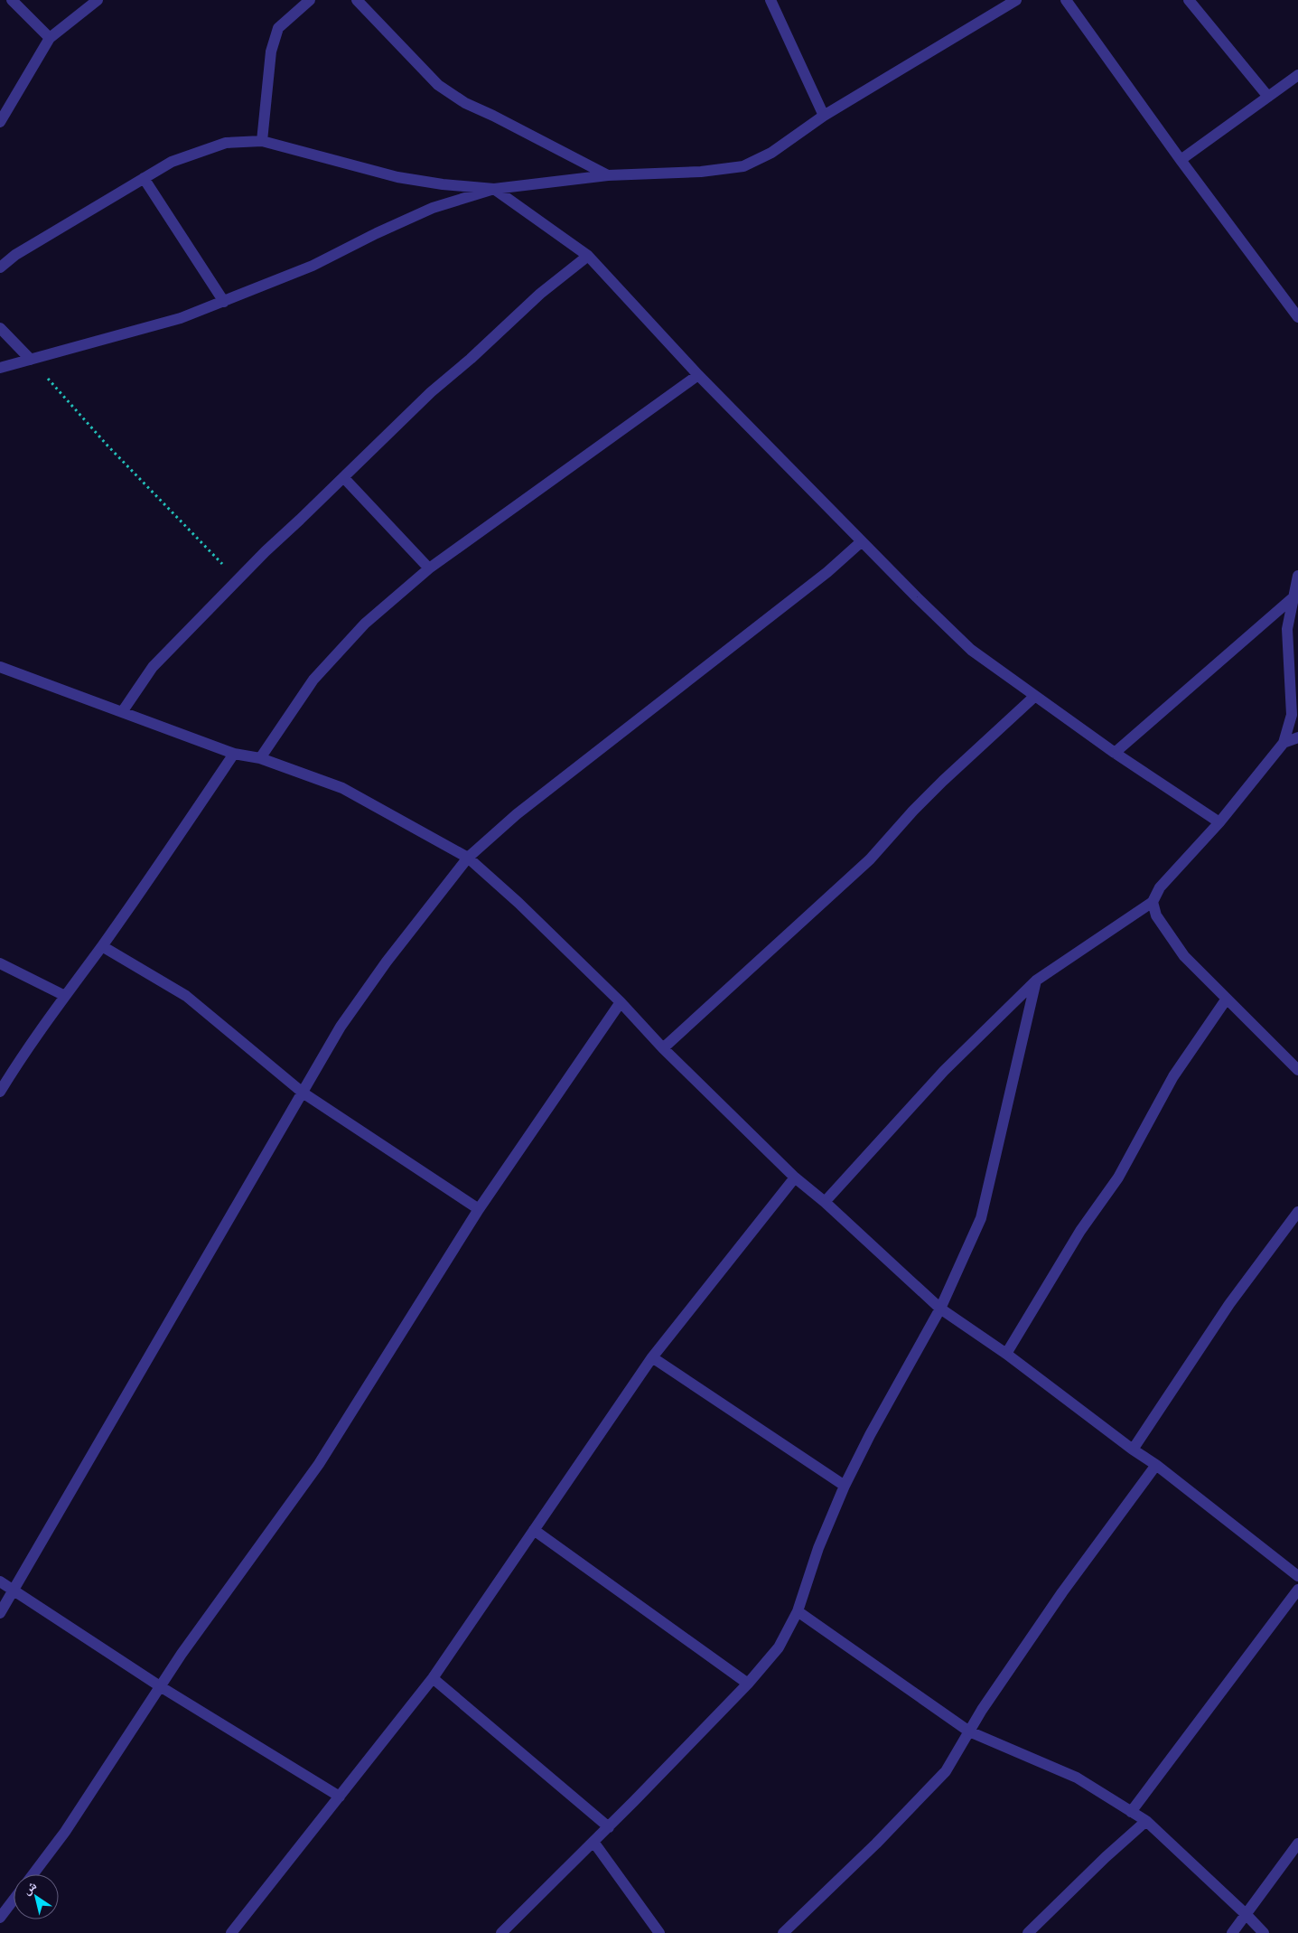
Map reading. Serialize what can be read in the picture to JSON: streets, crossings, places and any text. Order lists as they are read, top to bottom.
{
  "north": "top left"
}
